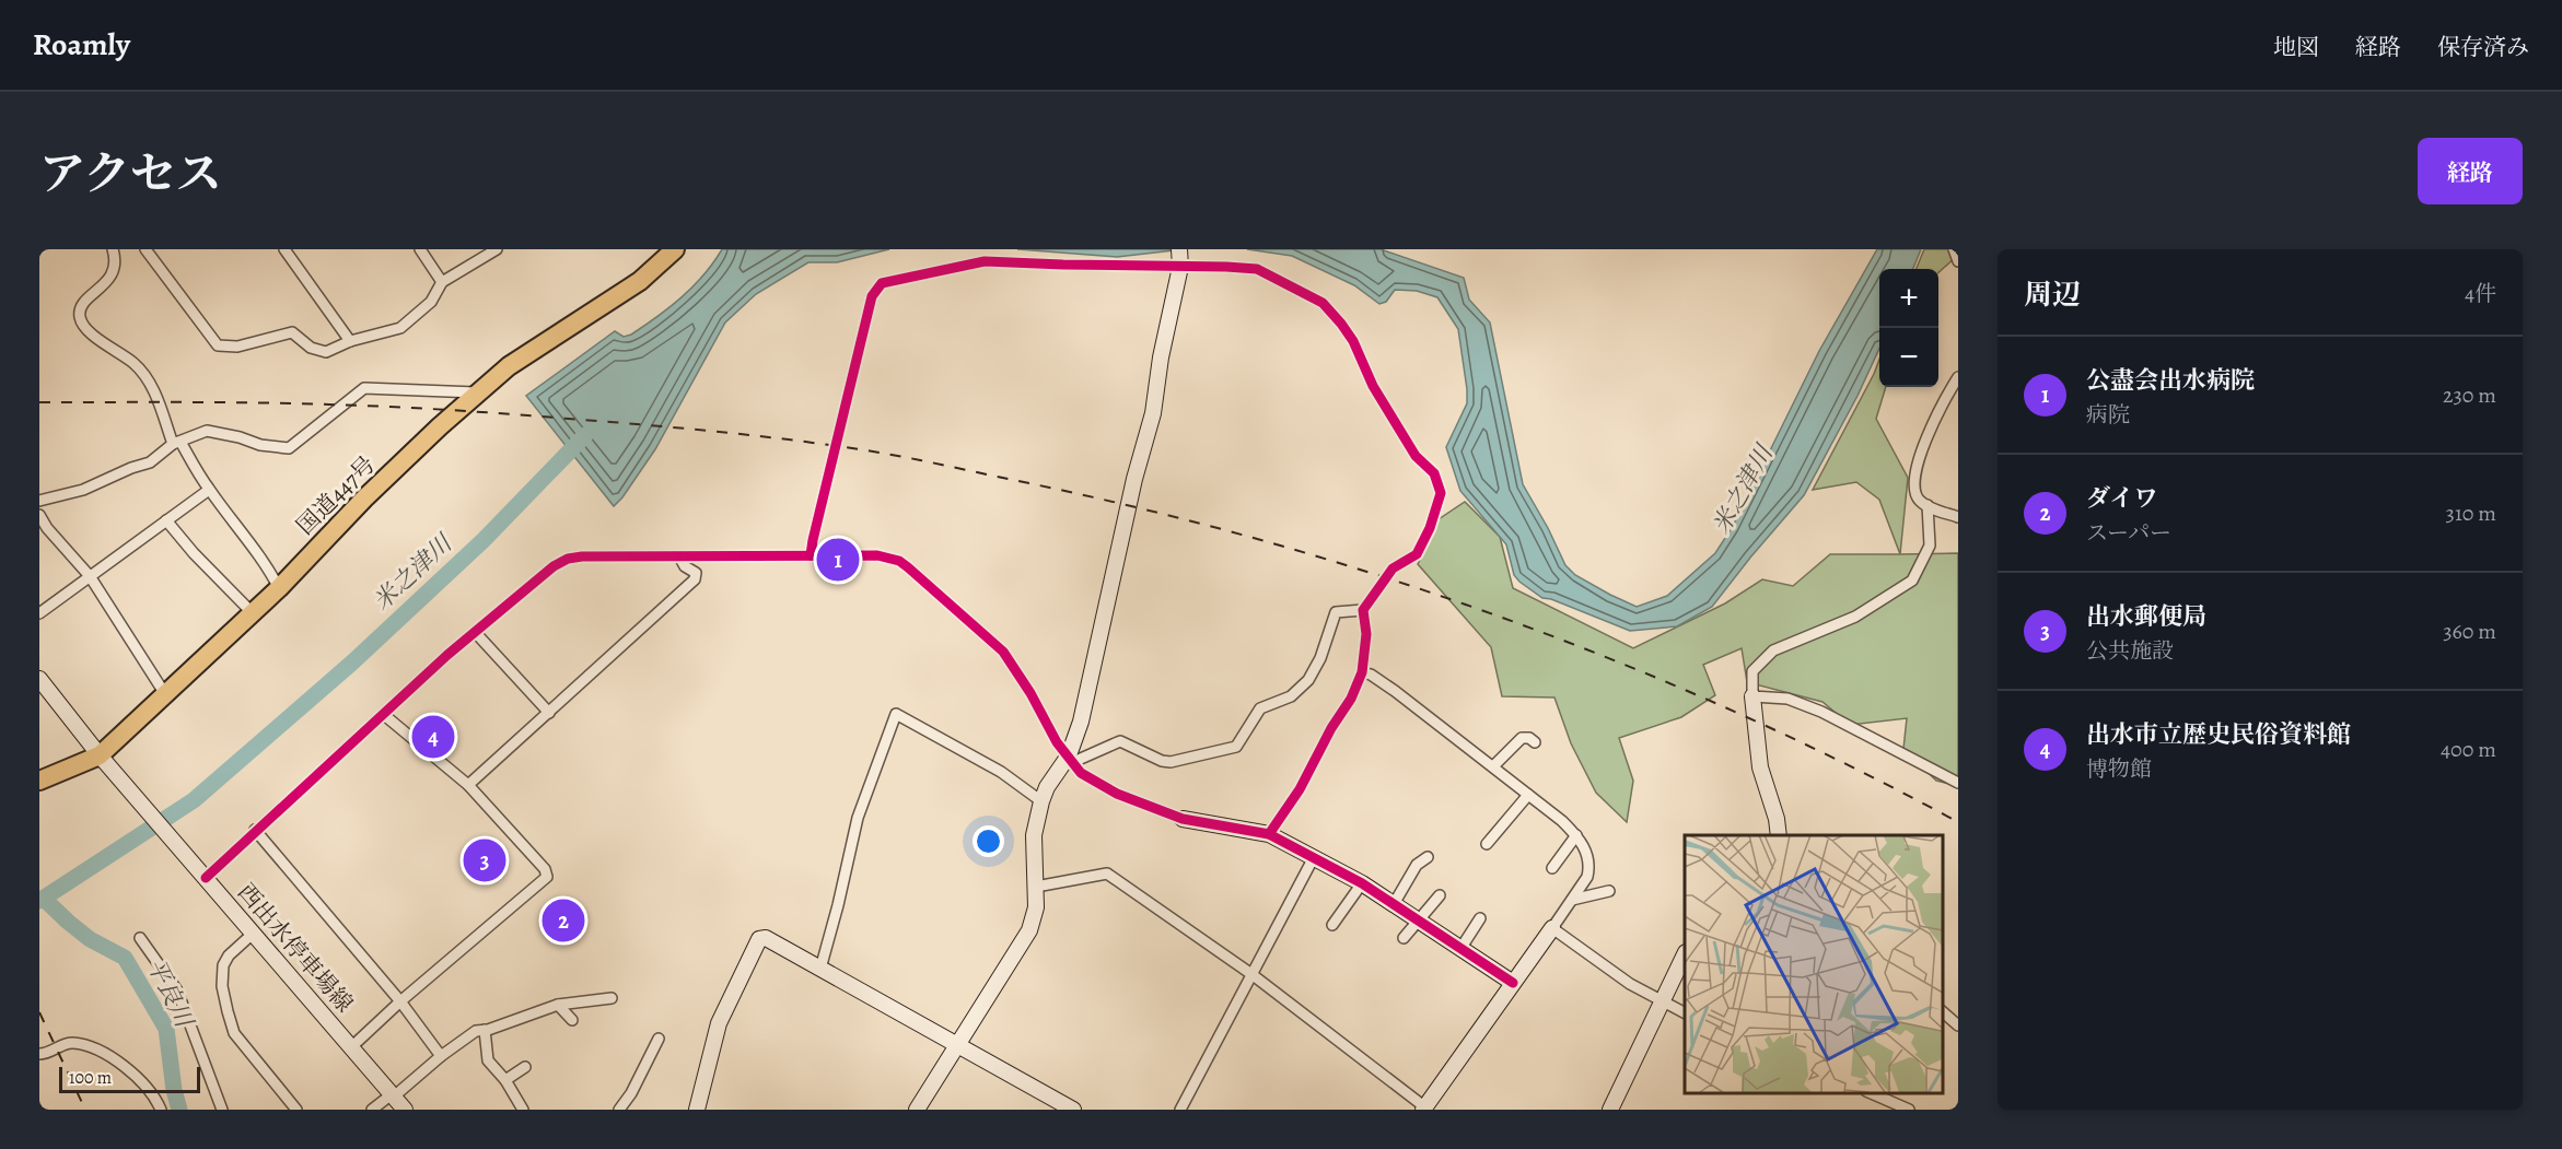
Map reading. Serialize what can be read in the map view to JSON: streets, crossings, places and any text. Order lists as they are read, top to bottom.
{
  "streets": {
    "highway": ["国道447号"],
    "street": ["西出水停車場線"]
  },
  "crossings": [
    ["国道447号", "西出水停車場線"]
  ],
  "water": ["米之津川", "平良川"],
  "scale_bar": "100 m",
  "page": {
    "header": "Roamly",
    "nav": ["地図", "経路", "保存済み"],
    "title": "アクセス",
    "buttons": "経路",
    "heading": ["周辺", "4件"],
    "map_buttons": ["+", "−"],
    "list": [
      {
        "mark": "1",
        "name": "公盡会出水病院",
        "note": "病院",
        "value": "230 m"
      },
      {
        "mark": "2",
        "name": "ダイワ",
        "note": "スーパー",
        "value": "310 m"
      },
      {
        "mark": "3",
        "name": "出水郵便局",
        "note": "公共施設",
        "value": "360 m"
      },
      {
        "mark": "4",
        "name": "出水市立歴史民俗資料館",
        "note": "博物館",
        "value": "400 m"
      }
    ],
    "pins": [
      "1",
      "4",
      "3",
      "2"
    ],
    "scale": "100 m"
  }
}
